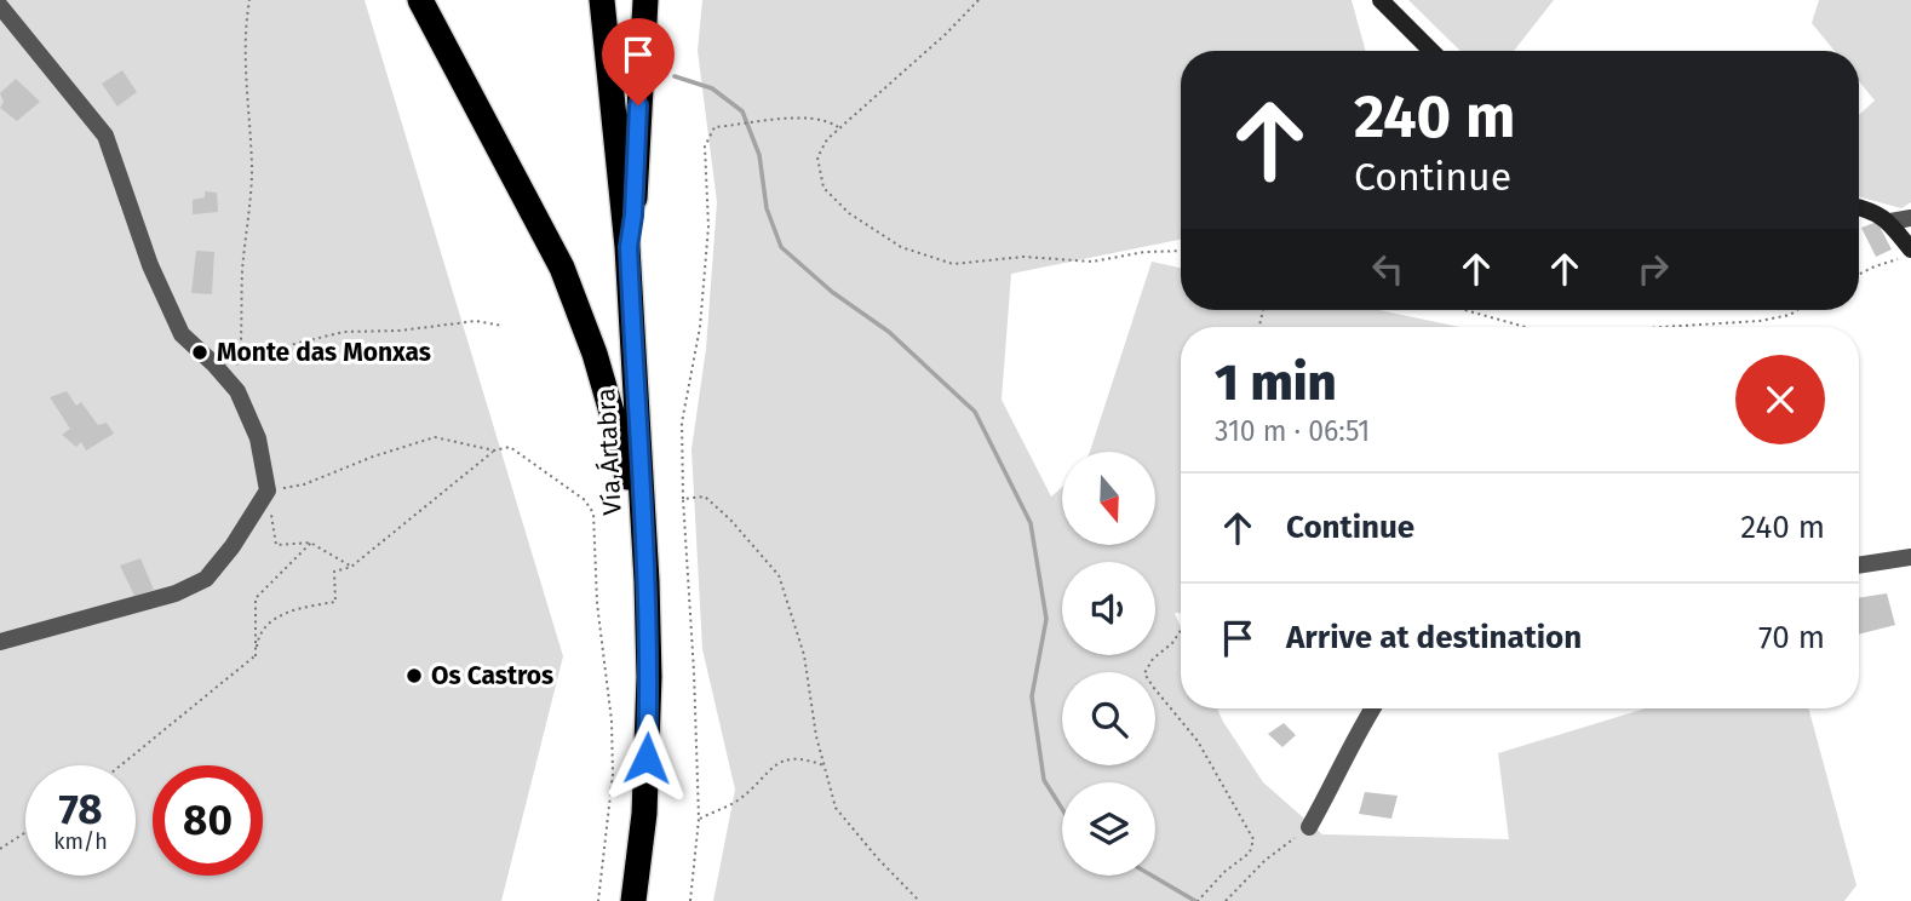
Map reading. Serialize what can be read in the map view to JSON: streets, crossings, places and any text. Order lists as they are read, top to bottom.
{
  "streets": {
    "highway": ["Vía Ártabra"]
  },
  "places": ["Monte das Monxas", "Os Castros"],
  "north": "bottom",
  "page": {
    "turn": ["240 m", "Continue"],
    "heading": ["1 min", "310 m · 06:51"],
    "list": [
      {
        "name": "Continue",
        "value": "240 m"
      },
      {
        "name": "Arrive at destination",
        "value": "70 m"
      }
    ],
    "speed": "78 km/h",
    "limit": "80"
  }
}
